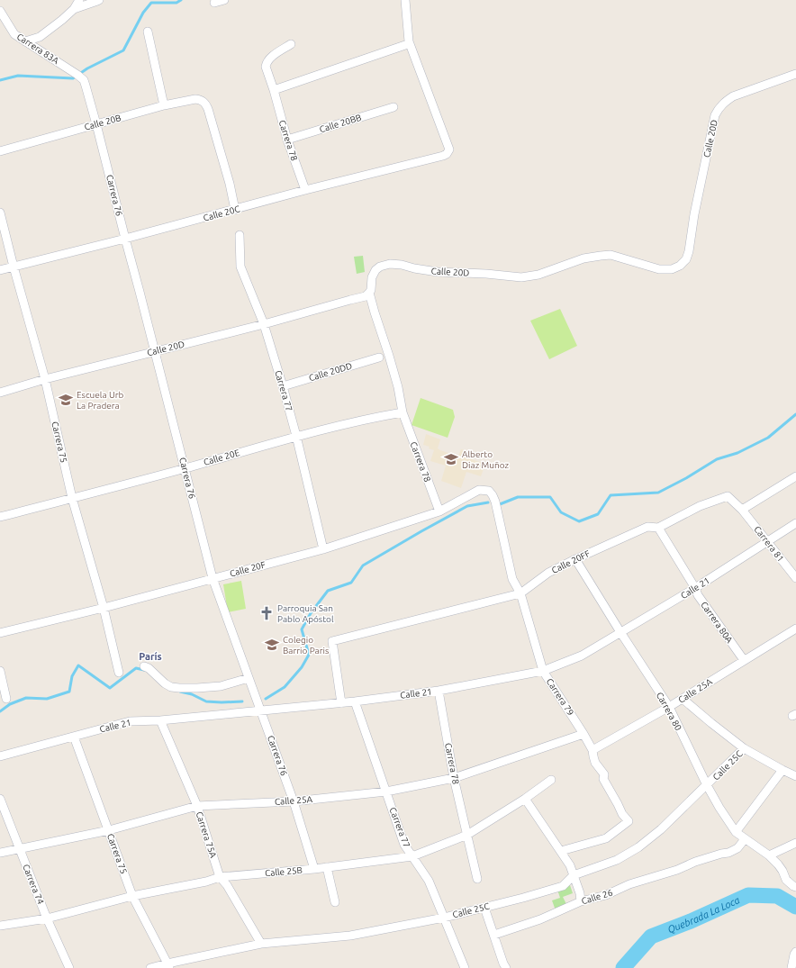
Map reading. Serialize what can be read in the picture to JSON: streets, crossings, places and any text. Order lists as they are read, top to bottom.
{
  "streets": {
    "street": [
      "Carrera 83A",
      "Calle 20B",
      "Calle 20BB",
      "Calle 20D",
      "Carrera 78",
      "Carrera 76",
      "Calle 20C",
      "Calle 20DD",
      "Carrera 77",
      "Carrera 75",
      "Calle 20E",
      "Carrera 81",
      "Calle 20FF",
      "Calle 20F",
      "Calle 21",
      "Carrera 80A",
      "Calle 25A",
      "Carrera 79",
      "Carrera 80",
      "Calle 25C",
      "Carrera 75A",
      "Calle 25B",
      "Carrera 74",
      "Calle 26"
    ]
  },
  "crossings": [
    ["Carrera 83A", "Carrera 76"],
    ["Calle 20B", "Carrera 76"],
    ["Calle 20B", "Calle 20C"],
    ["Calle 20BB", "Carrera 78"],
    ["Calle 20D", "Carrera 78"],
    ["Calle 20D", "Carrera 76"],
    ["Calle 20D", "Carrera 77"],
    ["Calle 20D", "Carrera 75"],
    ["Carrera 78", "Calle 20C"],
    ["Carrera 78", "Calle 20E"],
    ["Carrera 78", "Calle 20F"],
    ["Carrera 78", "Calle 21"],
    ["Carrera 78", "Calle 25A"],
    ["Carrera 78", "Calle 25B"],
    ["Carrera 76", "Calle 20C"],
    ["Carrera 76", "Calle 20E"],
    ["Carrera 76", "Calle 20F"],
    ["Carrera 76", "Calle 21"],
    ["Carrera 76", "Calle 25A"],
    ["Carrera 76", "Calle 25B"],
    ["Calle 20C", "Carrera 75"],
    ["Calle 20DD", "Carrera 77"],
    ["Carrera 77", "Calle 20E"],
    ["Carrera 77", "Calle 20F"],
    ["Carrera 77", "Calle 21"],
    ["Carrera 77", "Calle 25A"],
    ["Carrera 77", "Calle 25C"],
    ["Carrera 77", "Calle 25B"],
    ["Carrera 75", "Calle 20E"],
    ["Carrera 75", "Calle 20F"],
    ["Carrera 75", "Calle 21"],
    ["Carrera 75", "Calle 25A"],
    ["Carrera 75", "Calle 25C"],
    ["Carrera 75", "Calle 25B"],
    ["Carrera 81", "Calle 20FF"],
    ["Carrera 81", "Calle 21"],
    ["Calle 20FF", "Calle 21"],
    ["Calle 20FF", "Carrera 80A"],
    ["Calle 20FF", "Carrera 79"],
    ["Calle 20FF", "Carrera 80"],
    ["Calle 20F", "Carrera 79"],
    ["Calle 21", "Carrera 80A"],
    ["Calle 21", "Carrera 79"],
    ["Calle 21", "Carrera 80"],
    ["Calle 21", "Carrera 75A"],
    ["Carrera 80A", "Calle 25A"],
    ["Calle 25A", "Carrera 79"],
    ["Calle 25A", "Carrera 80"],
    ["Calle 25A", "Carrera 75A"],
    ["Calle 25A", "Carrera 74"],
    ["Carrera 80", "Calle 25C"],
    ["Carrera 80", "Calle 26"],
    ["Calle 25C", "Carrera 75A"],
    ["Carrera 75A", "Calle 25B"],
    ["Calle 25B", "Carrera 74"]
  ],
  "districts": ["París"],
  "water": ["Quebrada La Loca"],
  "places": {
    "school or university": ["Escuela Urb La Pradera", "Alberto Diaz Muñoz", "Colegio Barrio Paris"],
    "church": ["Parroquia San Pablo Apóstol"]
  }
}
